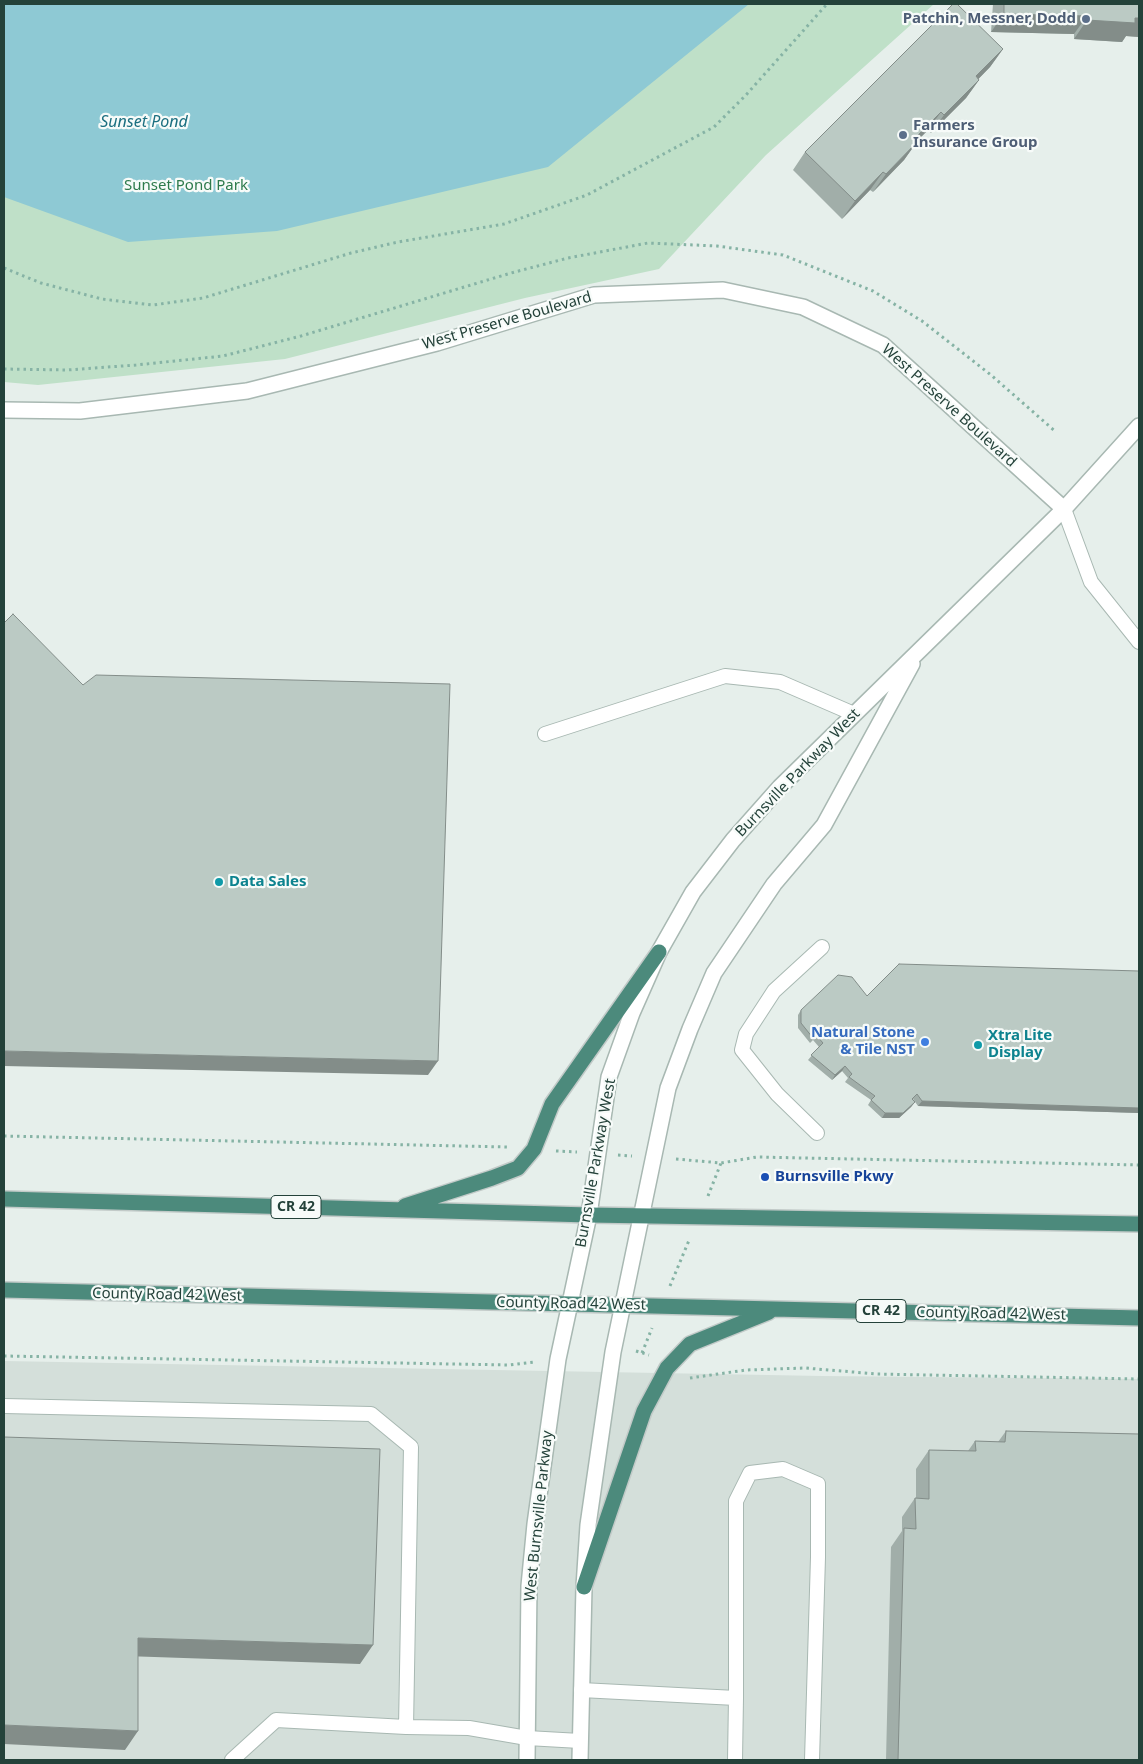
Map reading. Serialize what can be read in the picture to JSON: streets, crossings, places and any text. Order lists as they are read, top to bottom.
{
  "streets": {
    "highway": ["CR 42", "County Road 42 West"],
    "street": ["West Preserve Boulevard", "Burnsville Parkway West", "West Burnsville Parkway"]
  },
  "crossings": [
    ["West Preserve Boulevard", "Burnsville Parkway West"],
    ["Burnsville Parkway West", "CR 42"],
    ["Burnsville Parkway West", "County Road 42 West"],
    ["Burnsville Parkway West", "West Burnsville Parkway"],
    ["County Road 42 West", "West Burnsville Parkway"]
  ],
  "water": ["Sunset Pond"],
  "parks": ["Sunset Pond Park"],
  "places": [
    "Patchin, Messner, Dodd",
    "Farmers Insurance Group",
    "Data Sales",
    "Natural Stone & Tile NST",
    "Xtra Lite Display",
    "Burnsville Pkwy"
  ]
}
